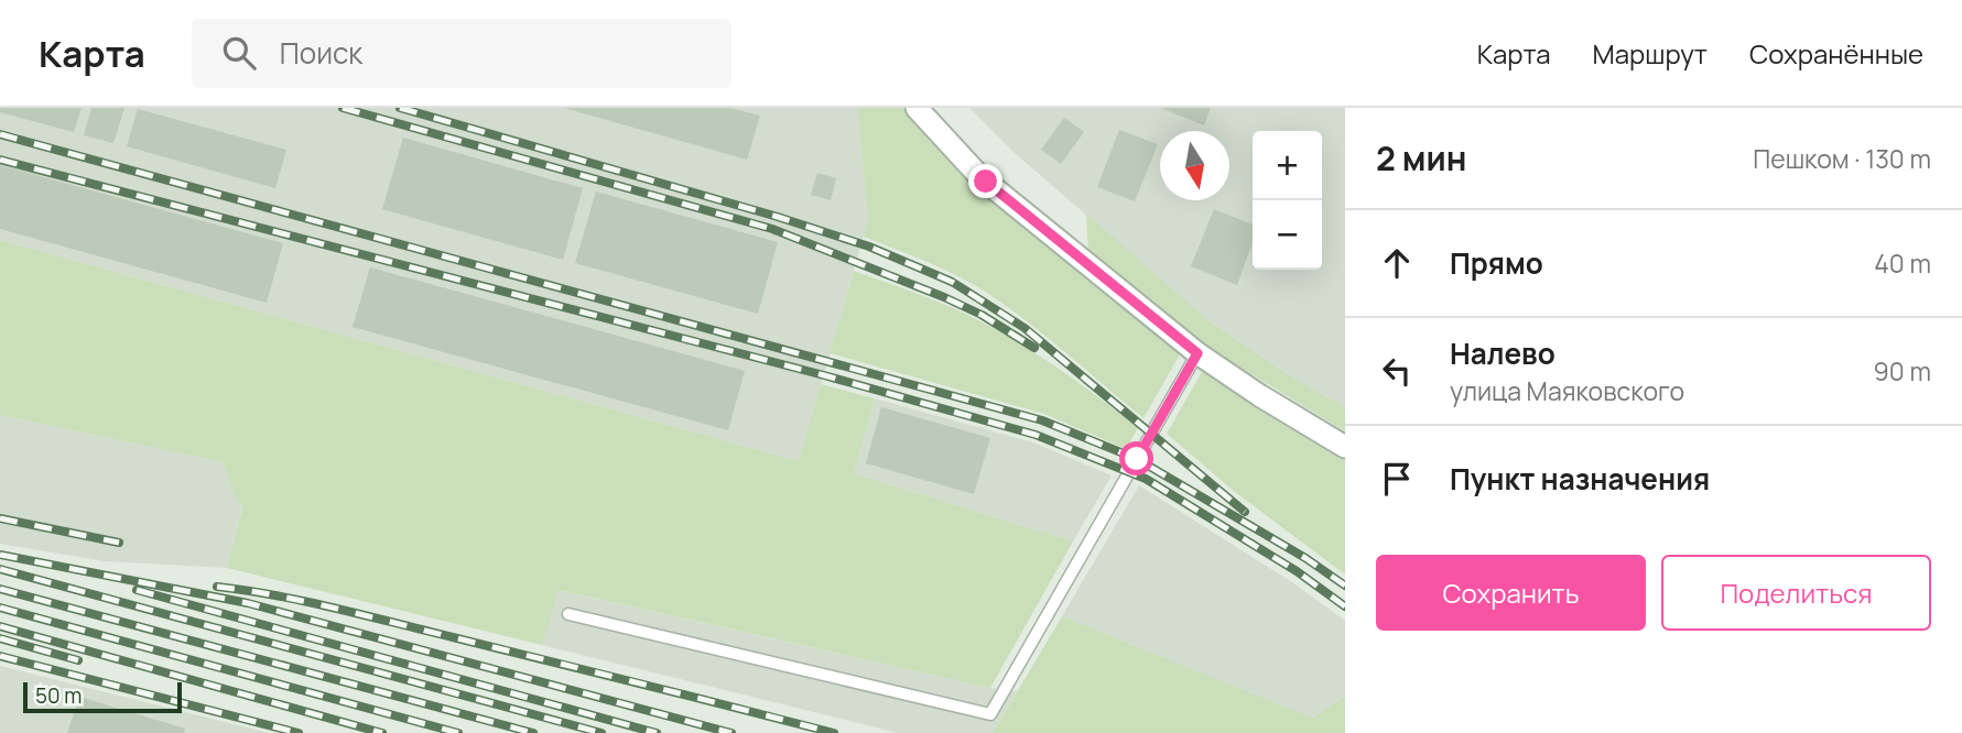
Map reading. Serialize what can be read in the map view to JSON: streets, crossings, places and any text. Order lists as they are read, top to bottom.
{
  "scale_bar": "50 m",
  "north": "bottom",
  "page": {
    "header": "Карта",
    "search": "Поиск",
    "nav": ["Карта", "Маршрут", "Сохранённые"],
    "heading": ["2 мин", "Пешком · 130 m"],
    "map_buttons": ["+", "−"],
    "list": [
      ["Прямо", "40 m"],
      ["Налево", "улица Маяковского", "90 m"],
      "Пункт назначения"
    ],
    "buttons": ["Сохранить", "Поделиться"],
    "scale": "50 m"
  }
}
